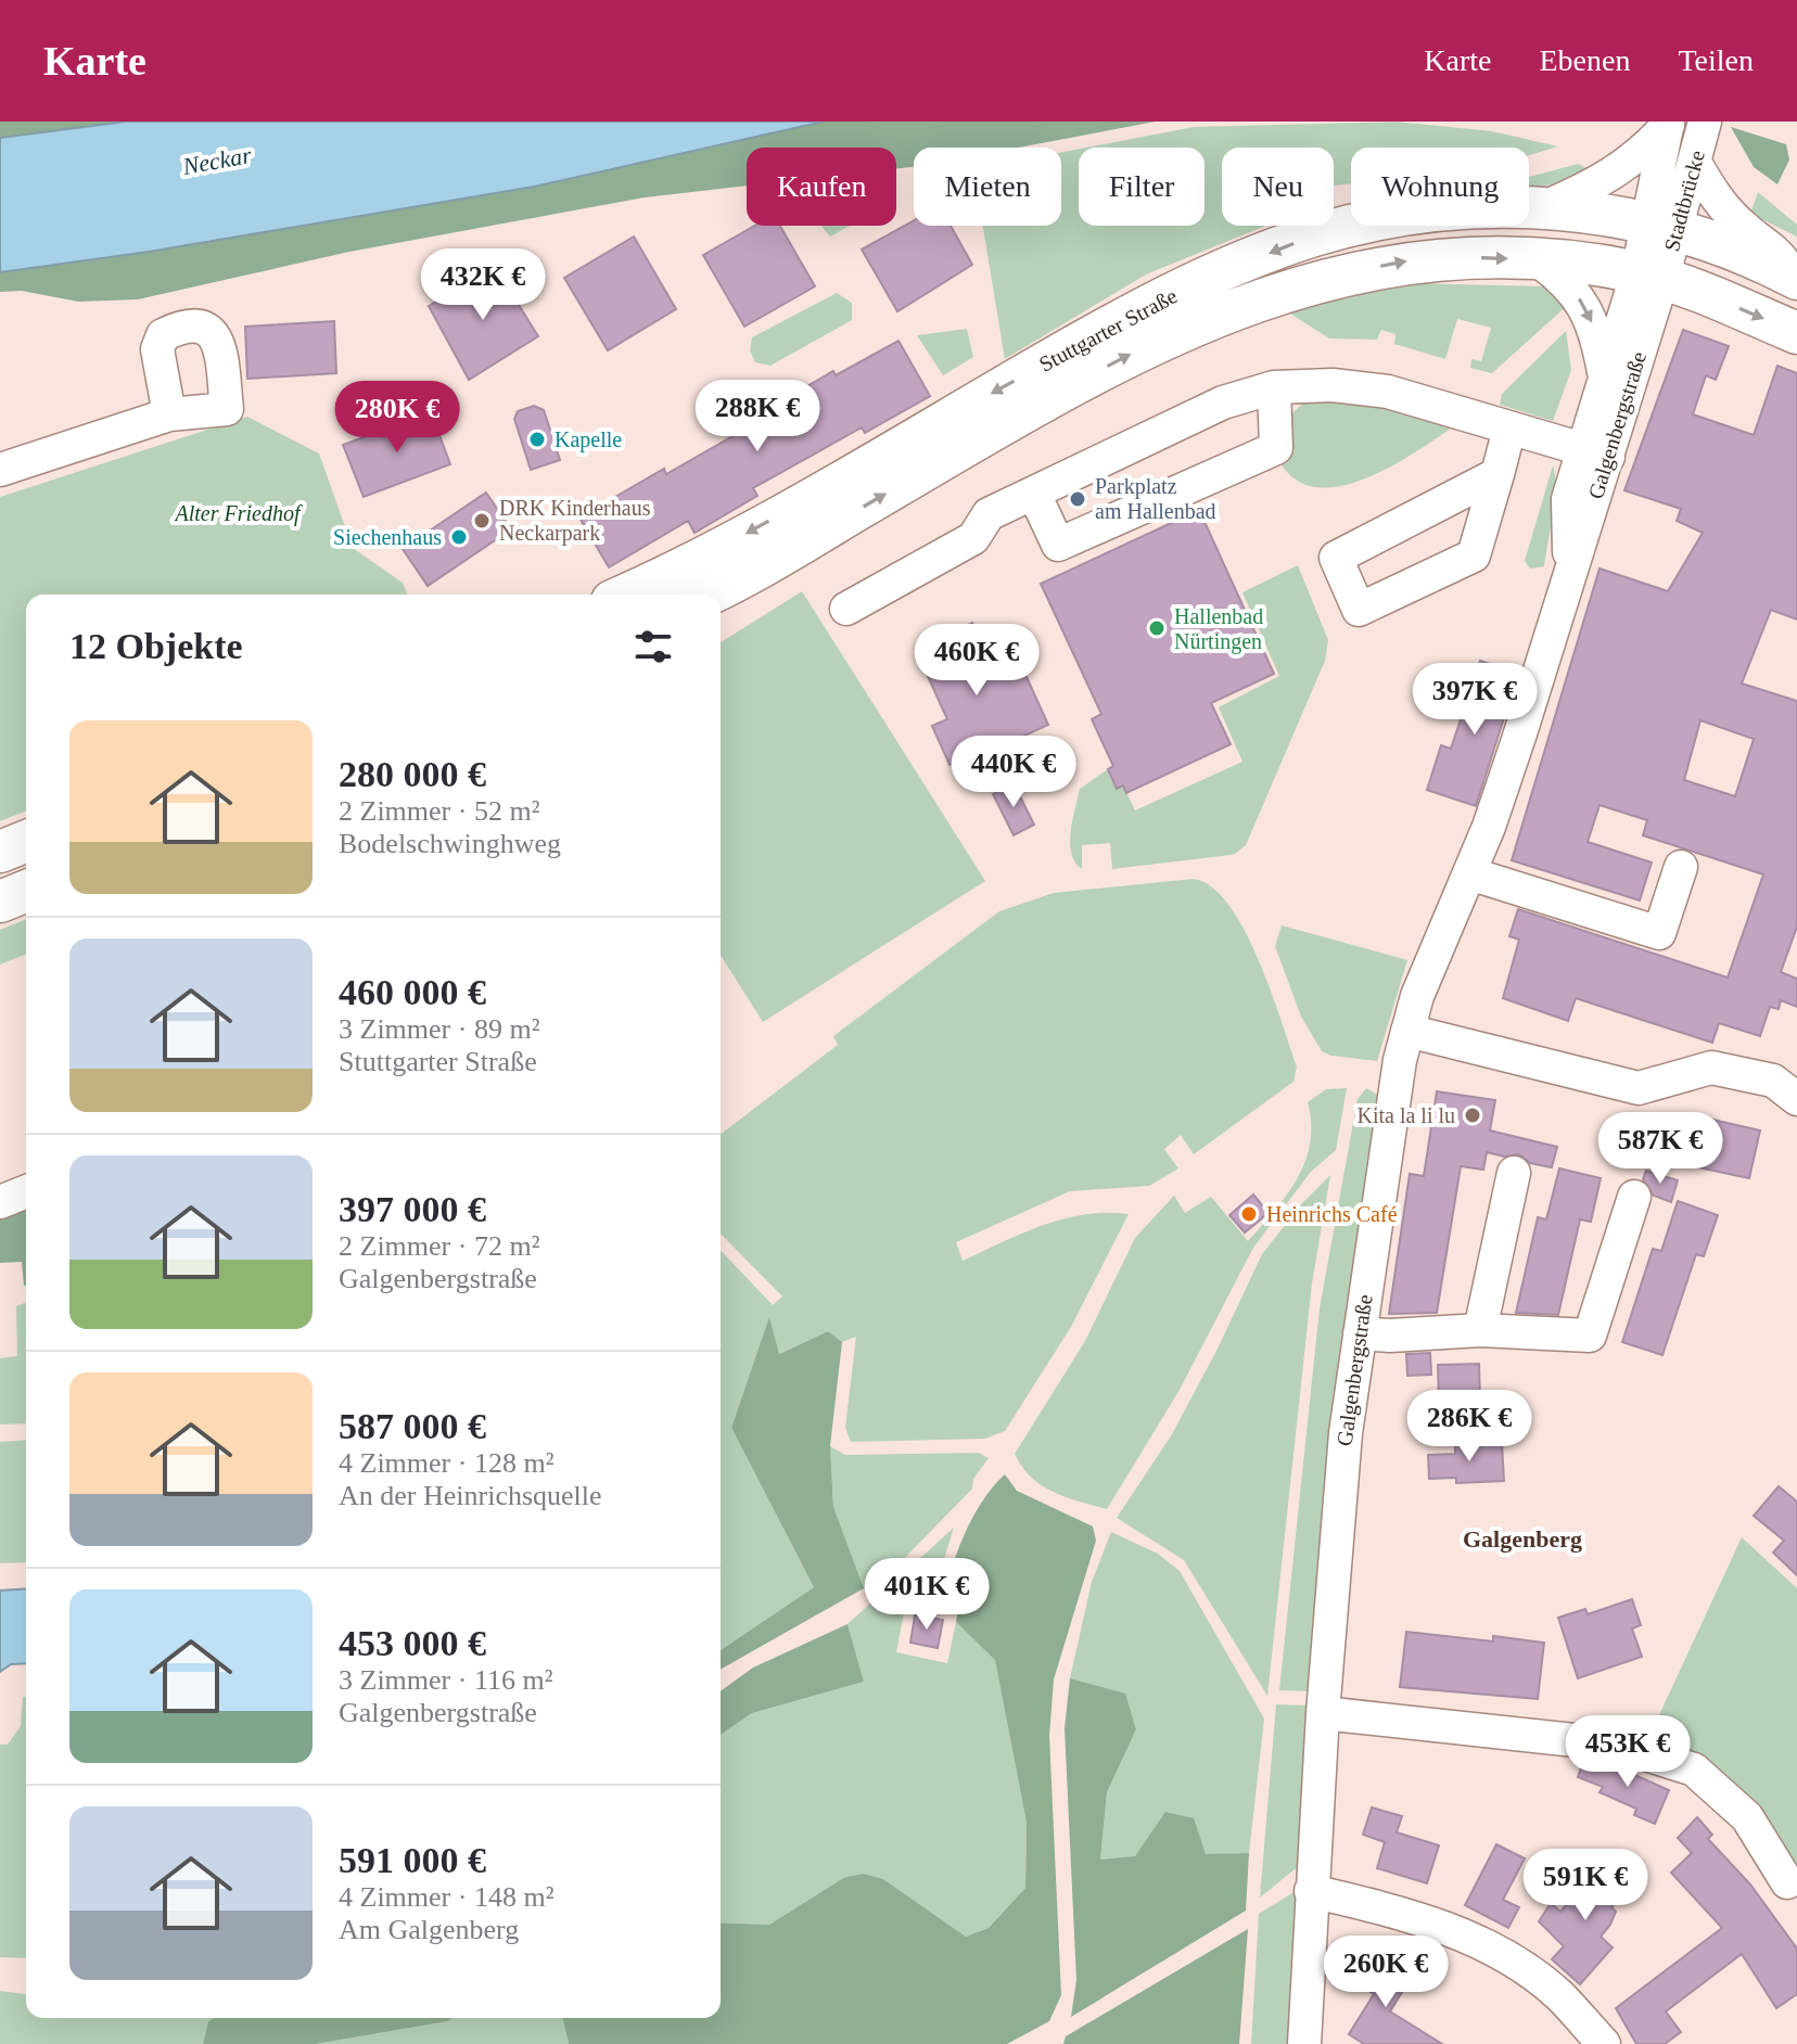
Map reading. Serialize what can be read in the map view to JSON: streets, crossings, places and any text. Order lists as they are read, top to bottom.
{
  "streets": {
    "main road": ["Stuttgarter Straße"],
    "street": ["Stadtbrücke", "Galgenbergstraße"]
  },
  "crossings": [
    ["Stadtbrücke", "Stuttgarter Straße"],
    ["Stadtbrücke", "Galgenbergstraße"],
    ["Stuttgarter Straße", "Galgenbergstraße"]
  ],
  "districts": ["Galgenberg"],
  "water": ["Neckar"],
  "parks": ["Alter Friedhof"],
  "places": [
    "Kapelle",
    "Parkplatz am Hallenbad",
    "DRK Kinderhaus Neckarpark",
    "Siechenhaus",
    "Hallenbad Nürtingen",
    "Kita la li lu",
    "Heinrichs Café"
  ],
  "page": {
    "header": "Karte",
    "nav": ["Karte", "Ebenen", "Teilen"],
    "chip": [
      "Kaufen",
      "Mieten",
      "Filter",
      "Neu",
      "Wohnung"
    ],
    "price": [
      "432K €",
      "288K €",
      "280K €",
      "460K €",
      "397K €",
      "440K €",
      "587K €",
      "286K €",
      "401K €",
      "453K €",
      "591K €",
      "260K €"
    ],
    "heading": "12 Objekte",
    "list": [
      {
        "name": "280 000 €",
        "note": "2 Zimmer · 52 m² · Bodelschwinghweg"
      },
      {
        "name": "460 000 €",
        "note": "3 Zimmer · 89 m² · Stuttgarter Straße"
      },
      {
        "name": "397 000 €",
        "note": "2 Zimmer · 72 m² · Galgenbergstraße"
      },
      {
        "name": "587 000 €",
        "note": "4 Zimmer · 128 m² · An der Heinrichsquelle"
      },
      {
        "name": "453 000 €",
        "note": "3 Zimmer · 116 m² · Galgenbergstraße"
      },
      {
        "name": "591 000 €",
        "note": "4 Zimmer · 148 m² · Am Galgenberg"
      }
    ]
  }
}
